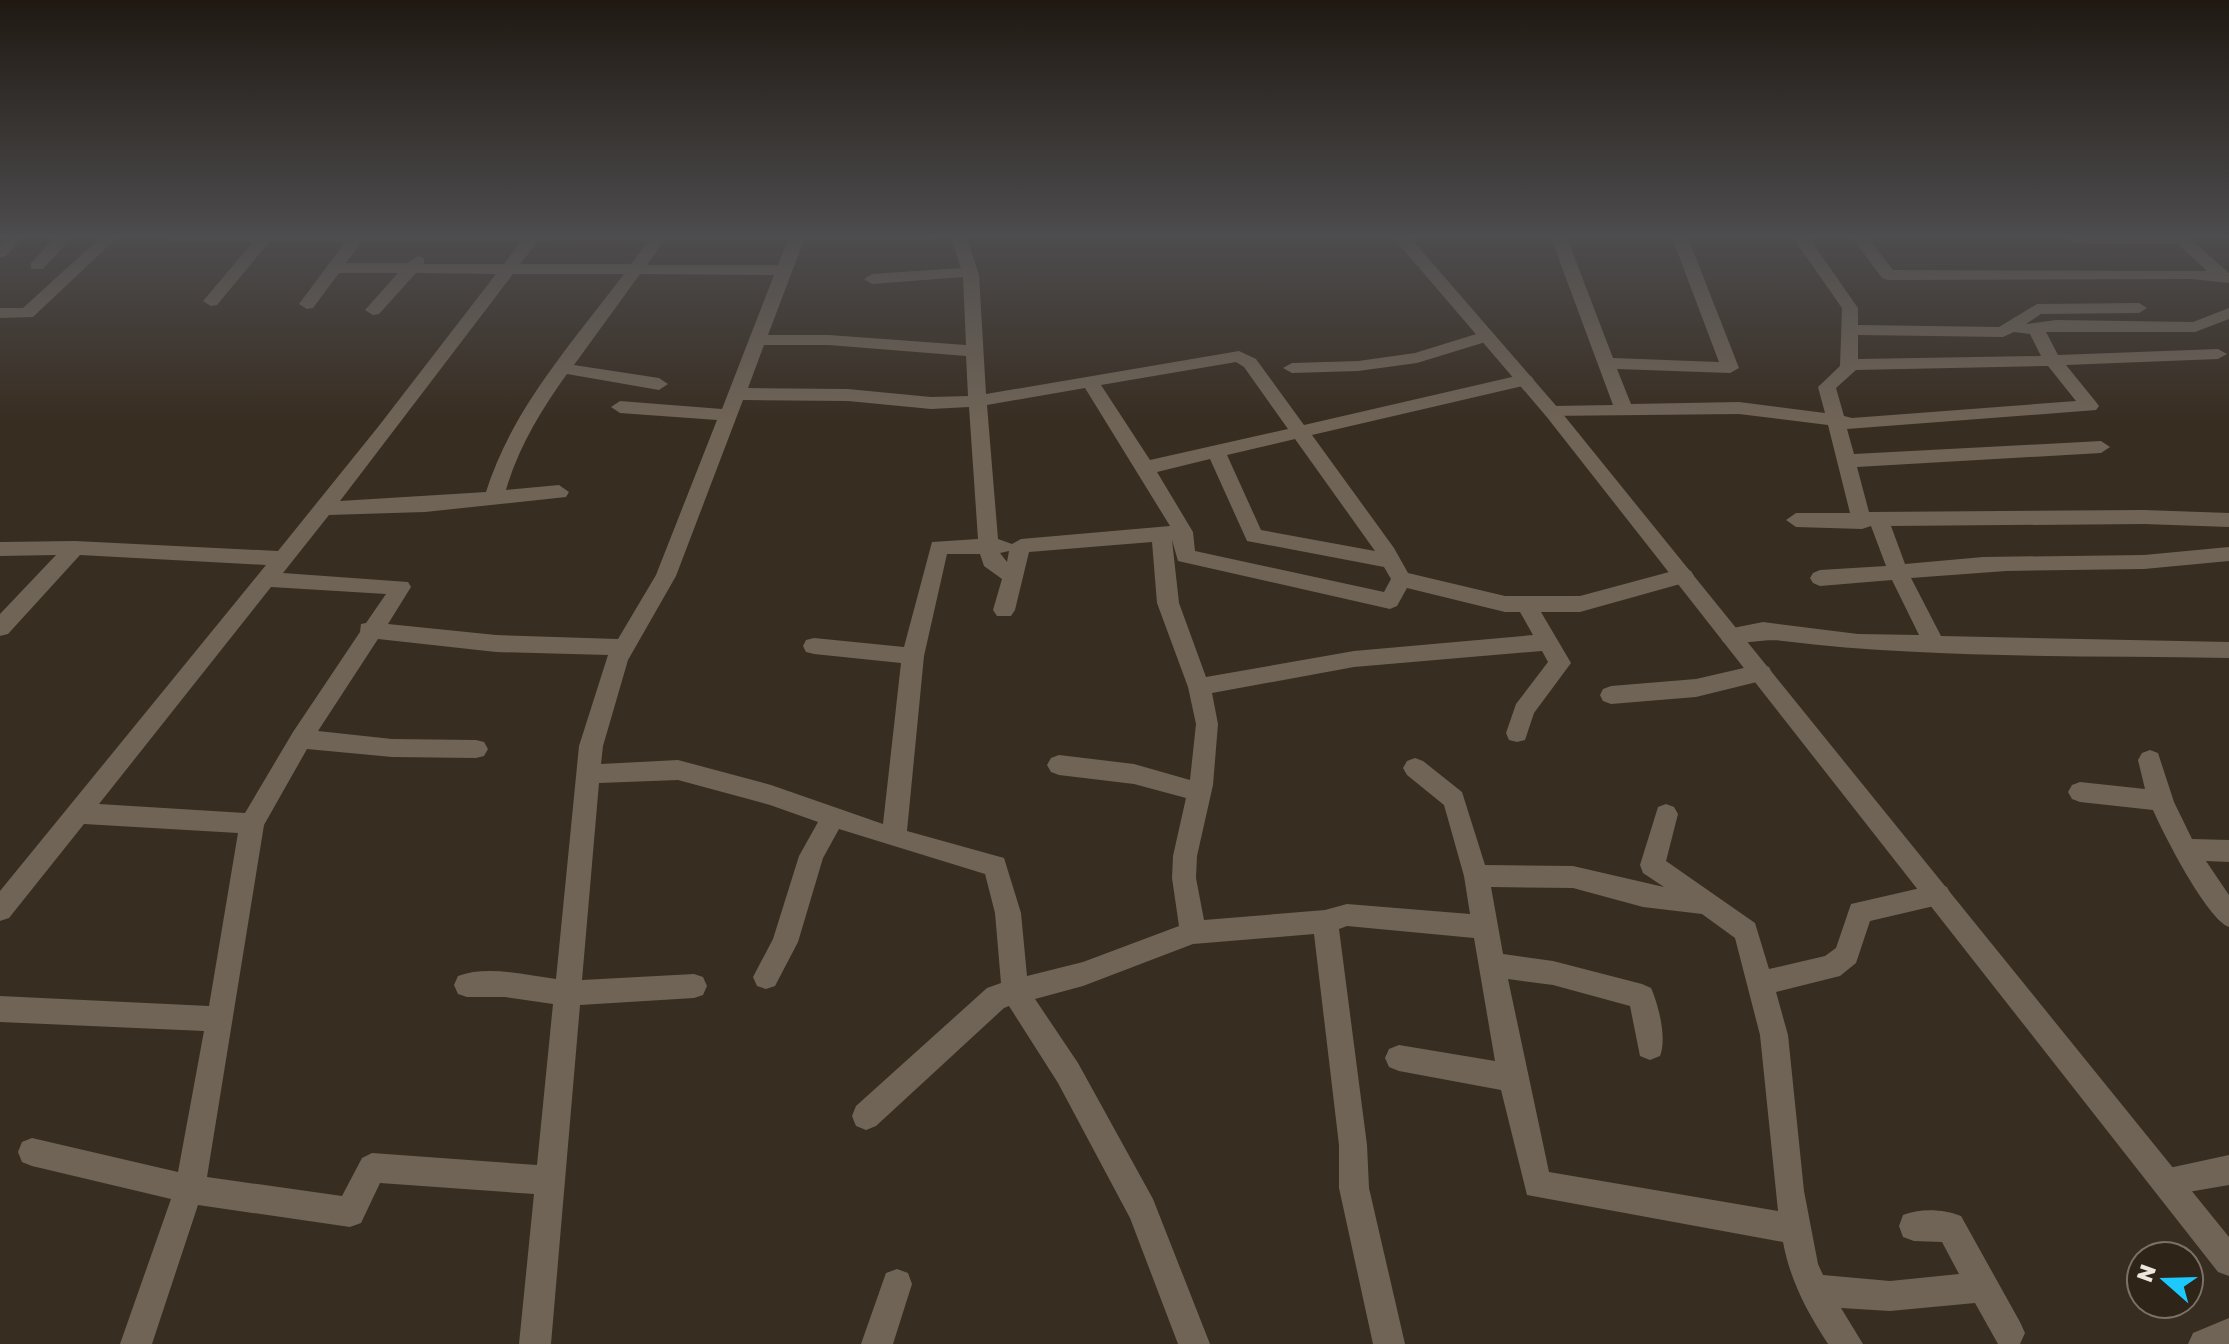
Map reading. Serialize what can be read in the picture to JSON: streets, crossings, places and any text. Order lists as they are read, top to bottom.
{
  "north": "left"
}
